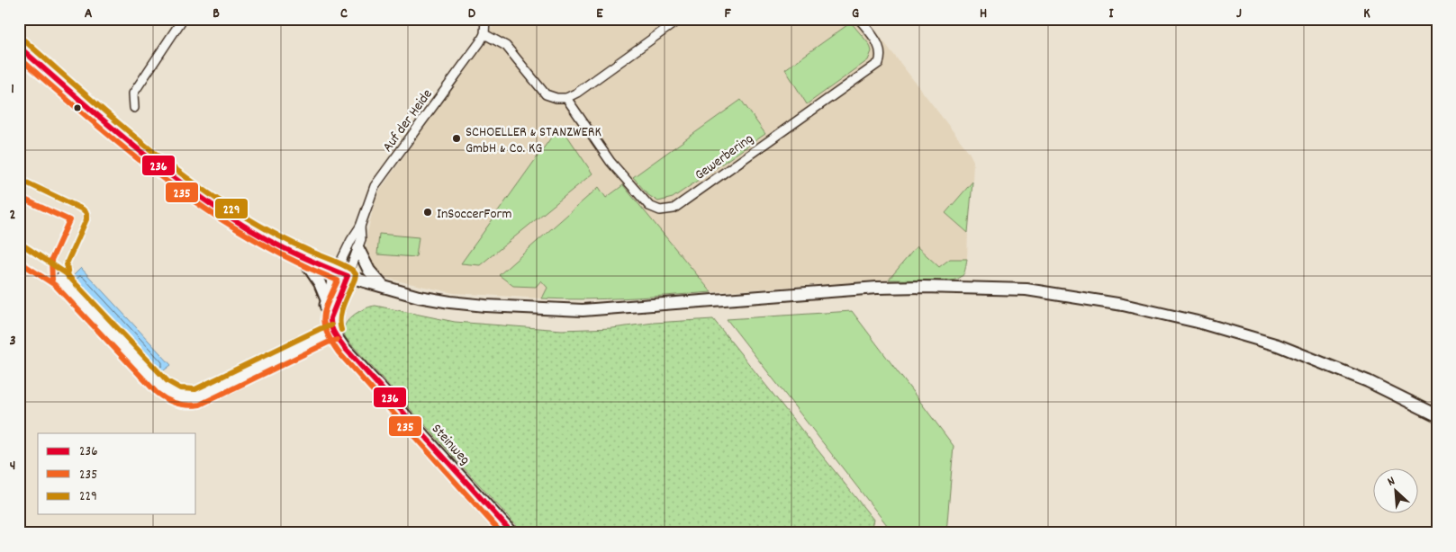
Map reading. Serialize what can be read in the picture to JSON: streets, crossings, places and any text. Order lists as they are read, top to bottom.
{
  "streets": {
    "street": ["Auf der Heide", "Gewerbering", "Steinweg"]
  },
  "places": ["SCHOELLER & STANZWERK GmbH & Co. KG", "InSoccerForm"],
  "lines": ["transit line 229", "transit line 236", "transit line 235"],
  "legend": ["236", "235", "229"],
  "north": "top left",
  "grid": {
    "columns": [
      "A",
      "B",
      "C",
      "D",
      "E",
      "F",
      "G",
      "H",
      "I",
      "J",
      "K"
    ],
    "rows": [
      "1",
      "2",
      "3",
      "4"
    ]
  }
}
